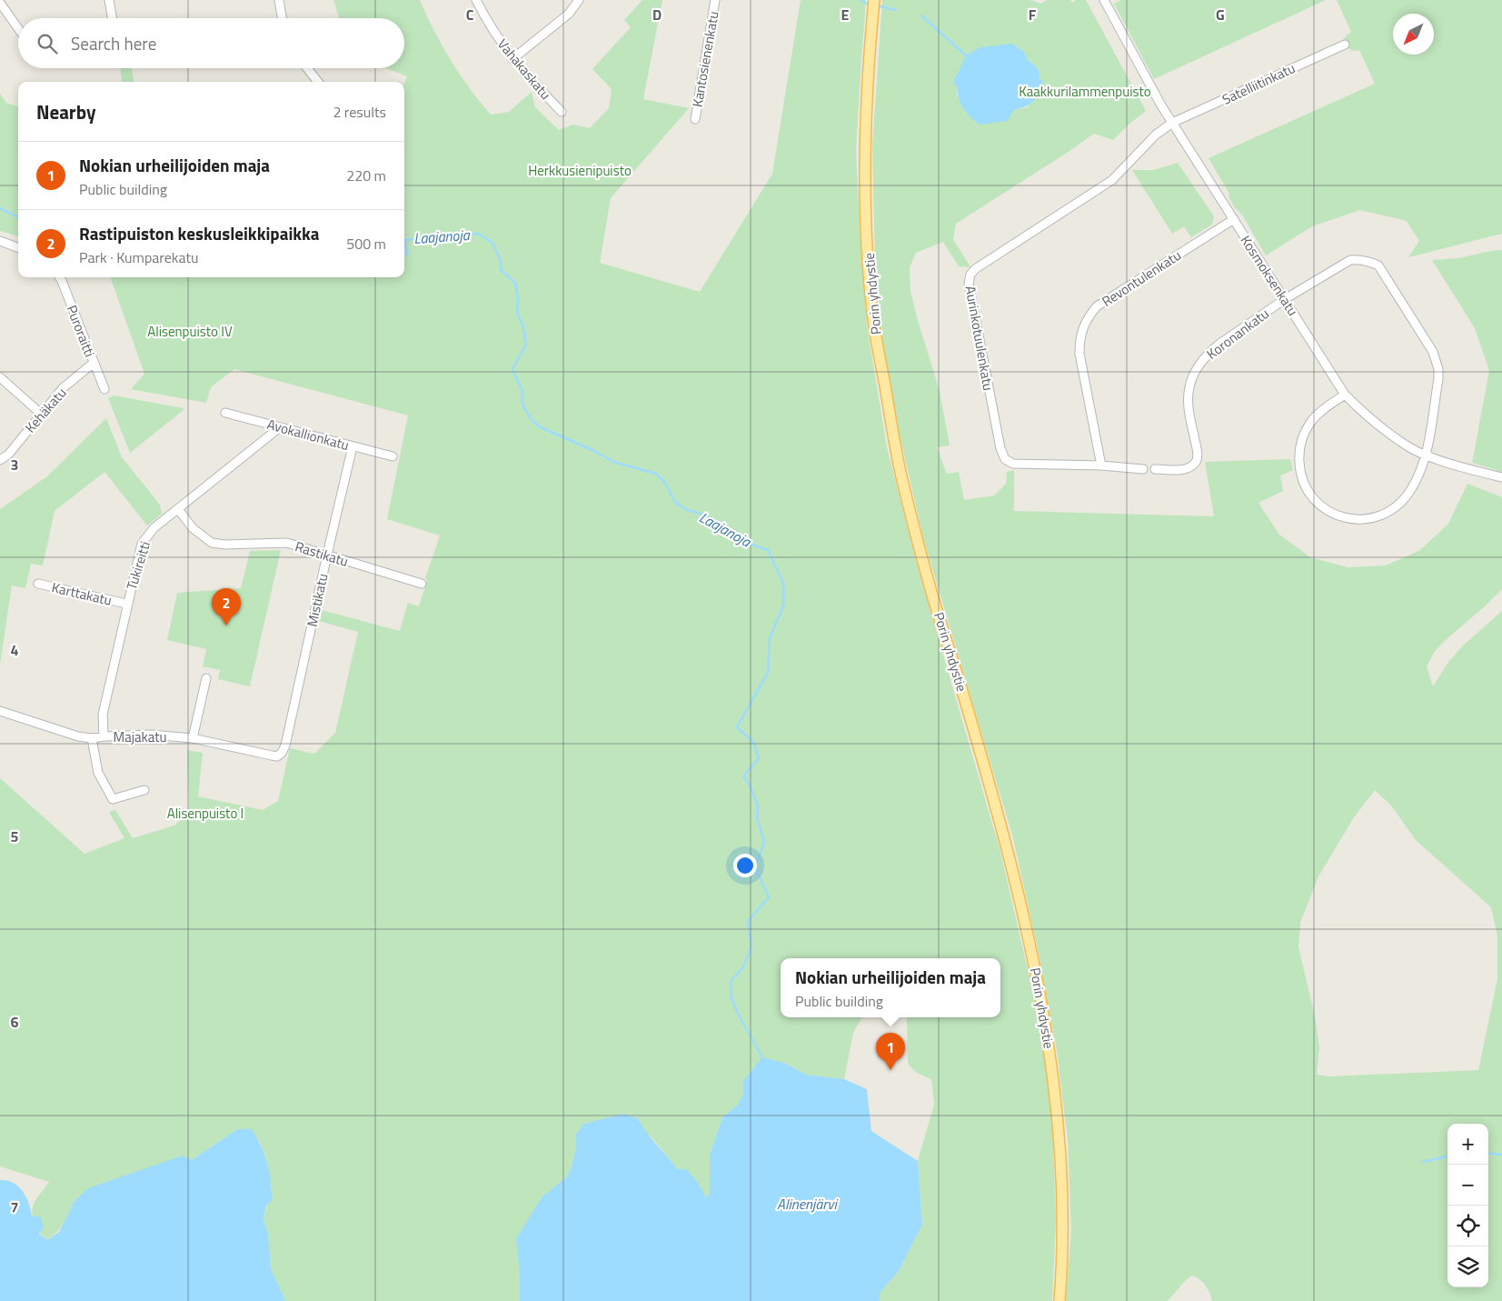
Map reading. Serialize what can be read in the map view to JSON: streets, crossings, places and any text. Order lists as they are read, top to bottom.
{
  "streets": {
    "main road": ["Porin yhdystie"],
    "street": [
      "Kantosienenkatu",
      "Vahakaskatu",
      "Satelliitinkatu",
      "Kosmoksenkatu",
      "Revontulenkatu",
      "Puroraitti",
      "Koronankatu",
      "Aurinkotuulenkatu",
      "Kehäkatu",
      "Avokallionkatu",
      "Rastikatu",
      "Tukireitti",
      "Karttakatu",
      "Mistikatu",
      "Majakatu"
    ]
  },
  "crossings": [
    ["Satelliitinkatu", "Kosmoksenkatu"],
    ["Satelliitinkatu", "Aurinkotuulenkatu"],
    ["Kosmoksenkatu", "Revontulenkatu"],
    ["Kosmoksenkatu", "Koronankatu"],
    ["Kosmoksenkatu", "Aurinkotuulenkatu"],
    ["Revontulenkatu", "Aurinkotuulenkatu"],
    ["Puroraitti", "Kehäkatu"],
    ["Avokallionkatu", "Tukireitti"],
    ["Avokallionkatu", "Mistikatu"],
    ["Rastikatu", "Tukireitti"],
    ["Rastikatu", "Mistikatu"],
    ["Tukireitti", "Karttakatu"],
    ["Tukireitti", "Majakatu"],
    ["Mistikatu", "Majakatu"]
  ],
  "water": ["Laajanoja", "Alinenjärvi"],
  "parks": [
    "Kaakkurilammenpuisto",
    "Herkkusienipuisto",
    "Alisenpuisto IV",
    "Alisenpuisto I"
  ],
  "north": "bottom left",
  "page": {
    "search": "Search here",
    "heading": ["Nearby", "2 results"],
    "list": [
      {
        "mark": "1",
        "name": "Nokian urheilijoiden maja",
        "note": "Public building",
        "value": "220 m"
      },
      {
        "mark": "2",
        "name": "Rastipuiston keskusleikkipaikka",
        "note": "Park · Kumparekatu",
        "value": "500 m"
      }
    ],
    "pins": ["2", "1"],
    "popup": ["Nokian urheilijoiden maja", "Public building"],
    "map_buttons": ["+", "−"]
  },
  "grid": {
    "columns": [
      "C",
      "D",
      "E",
      "F",
      "G"
    ],
    "rows": [
      "3",
      "4",
      "5",
      "6",
      "7"
    ]
  }
}
